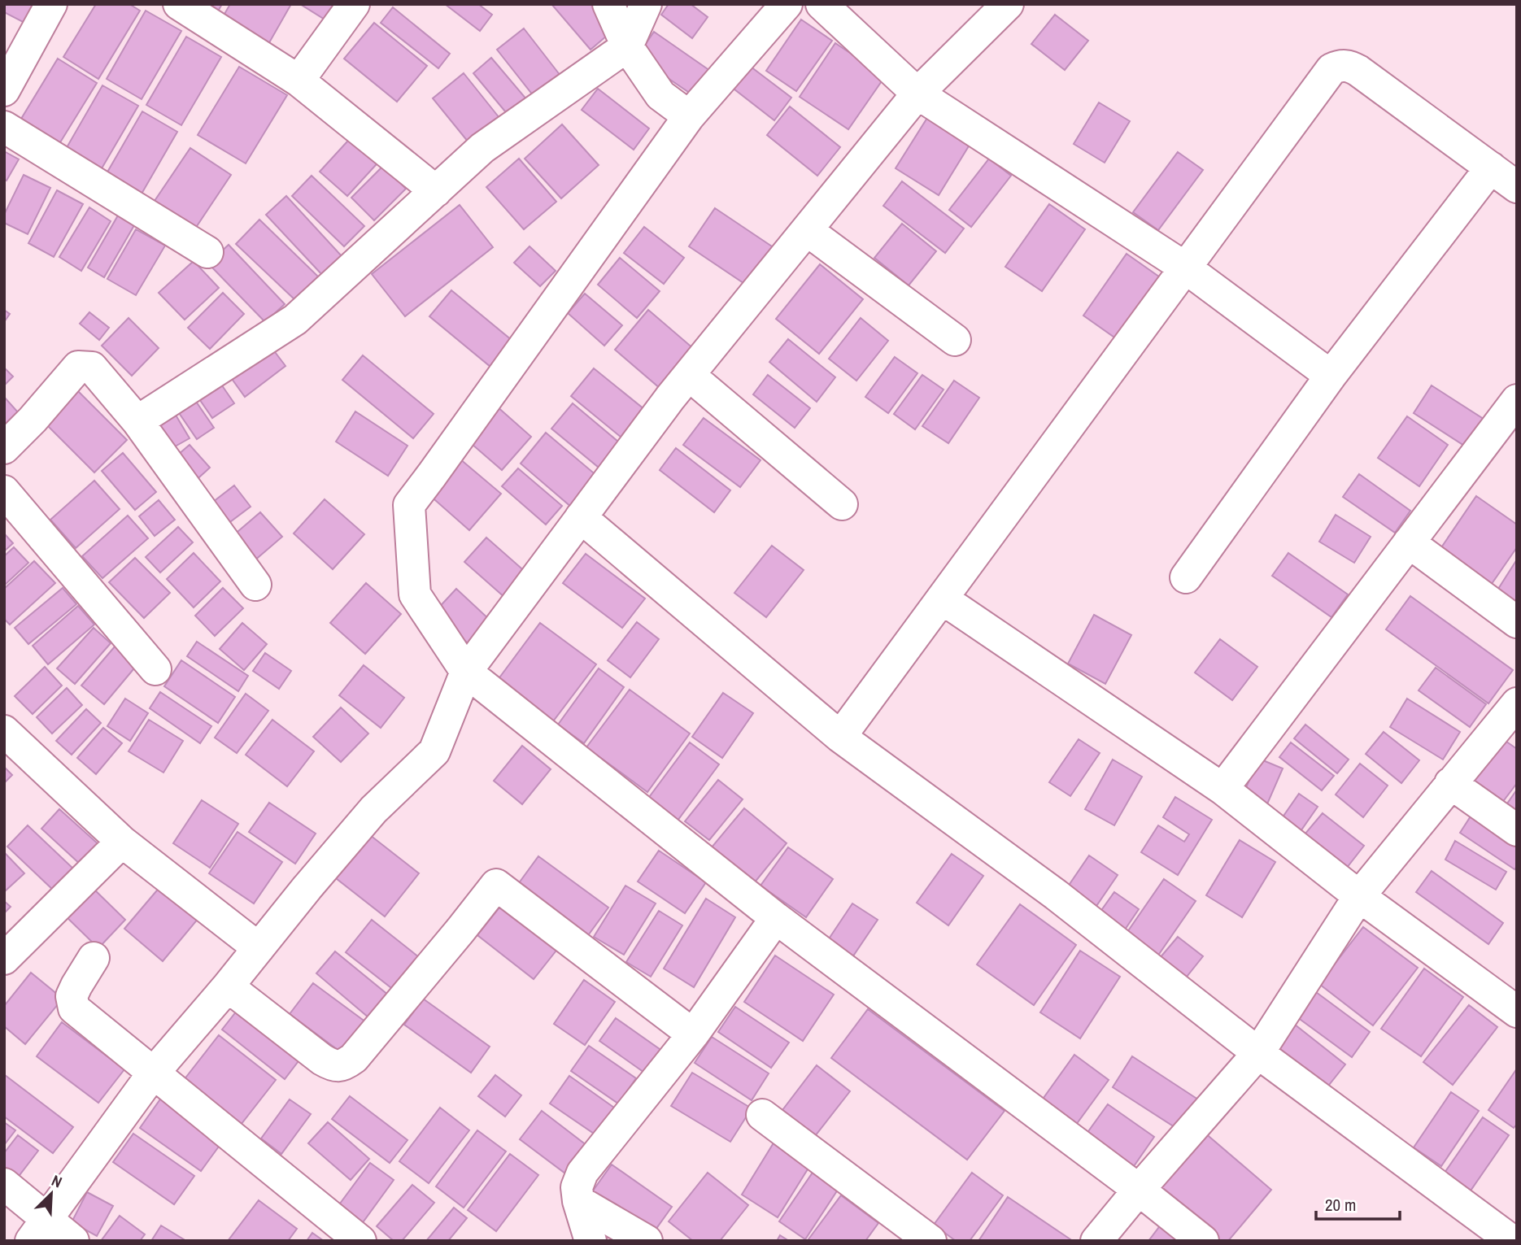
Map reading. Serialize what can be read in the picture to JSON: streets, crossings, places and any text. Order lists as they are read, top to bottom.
{
  "scale_bar": "20 m",
  "north": "top right"
}
